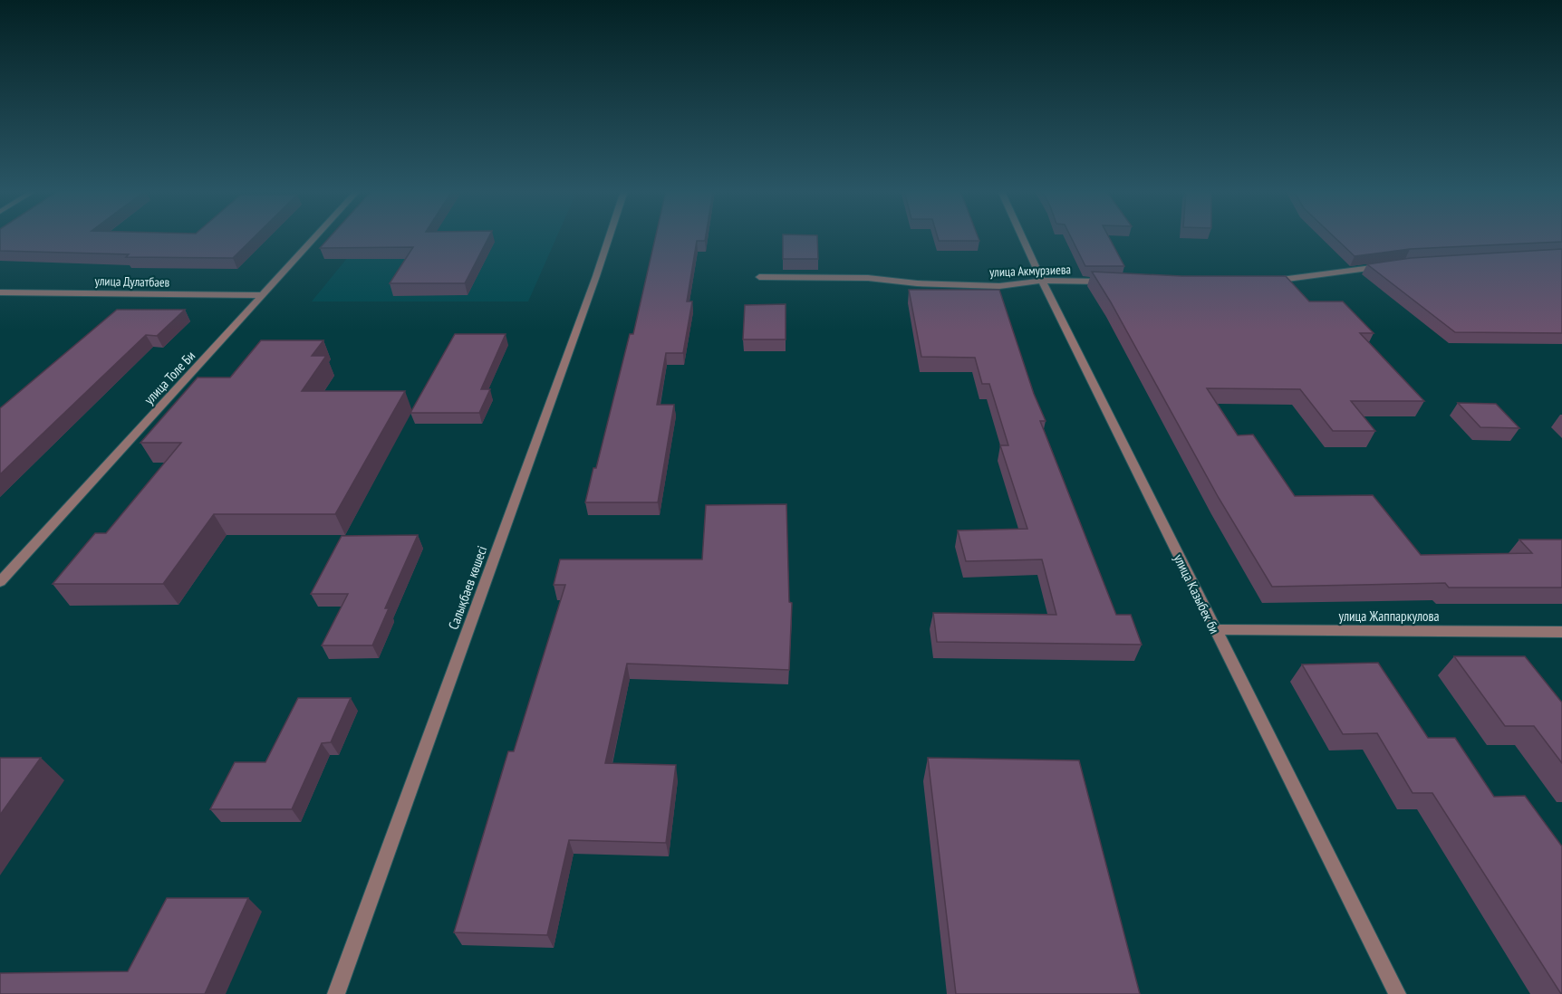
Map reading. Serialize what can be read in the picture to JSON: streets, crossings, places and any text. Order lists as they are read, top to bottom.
{
  "streets": {
    "street": [
      "улица Акмурзиева",
      "улица Дулатбаев",
      "улица Толе Би",
      "Салықбаев көшесі",
      "улица Казыбек би",
      "улица Жаппаркулова"
    ]
  },
  "crossings": [
    ["улица Акмурзиева", "улица Казыбек би"],
    ["улица Дулатбаев", "улица Толе Би"],
    ["улица Казыбек би", "улица Жаппаркулова"]
  ]
}
